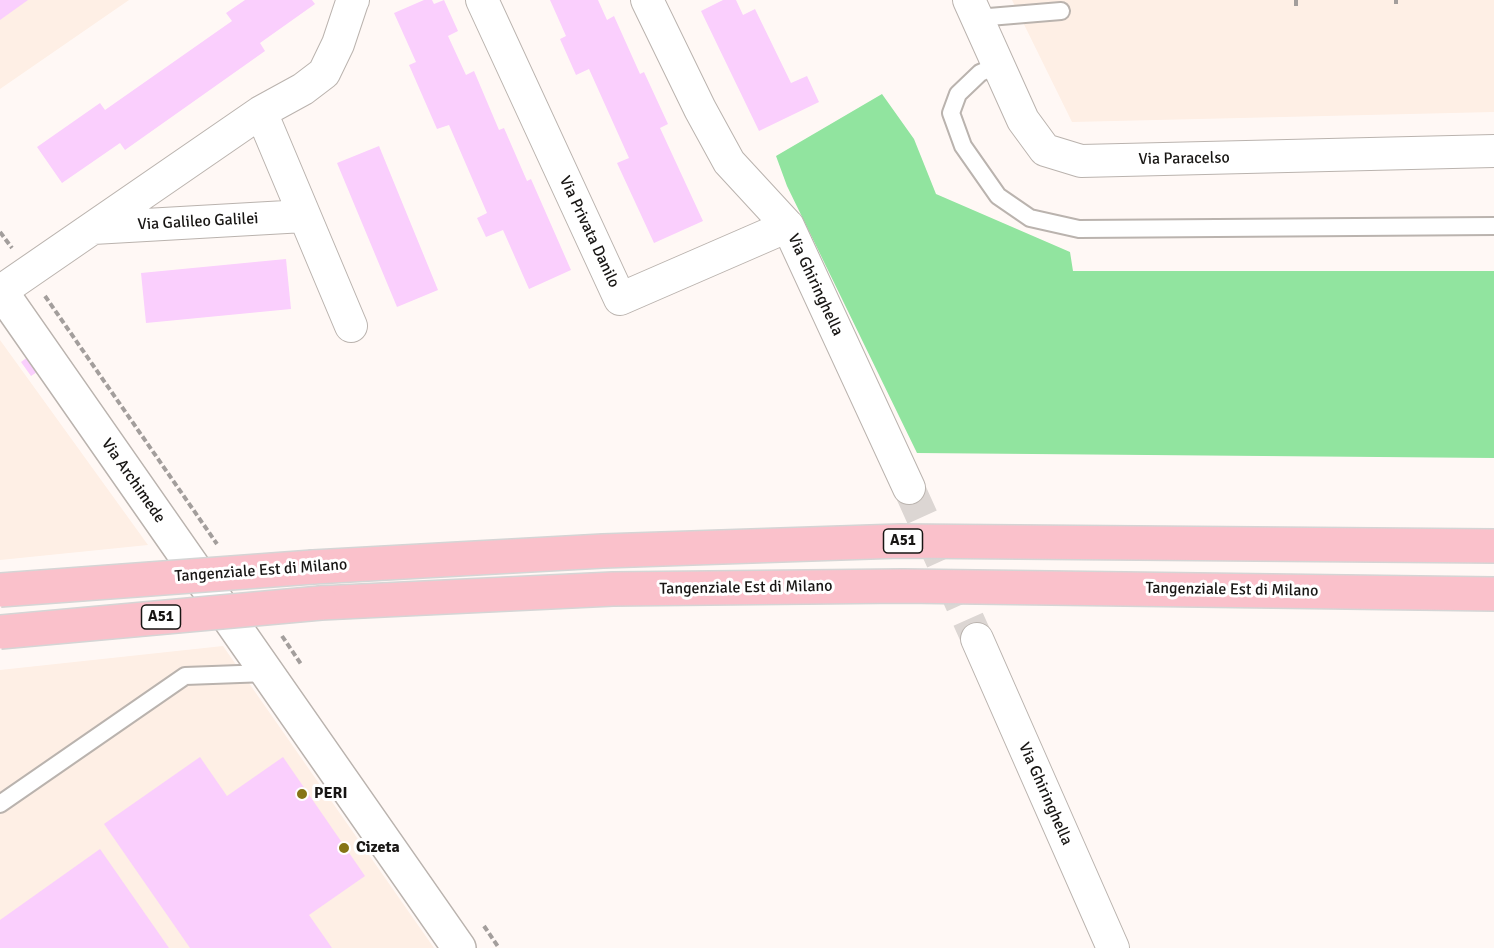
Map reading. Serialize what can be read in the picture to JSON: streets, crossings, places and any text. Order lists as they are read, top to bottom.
{
  "streets": {
    "highway": ["A51", "Tangenziale Est di Milano"],
    "street": [
      "Via Paracelso",
      "Via Galileo Galilei",
      "Via Privata Danilo",
      "Via Ghiringhella",
      "Via Archimede"
    ]
  },
  "crossings": [
    ["Via Galileo Galilei", "Via Archimede"],
    ["Via Privata Danilo", "Via Ghiringhella"]
  ],
  "places": ["PERI", "Cizeta"]
}
